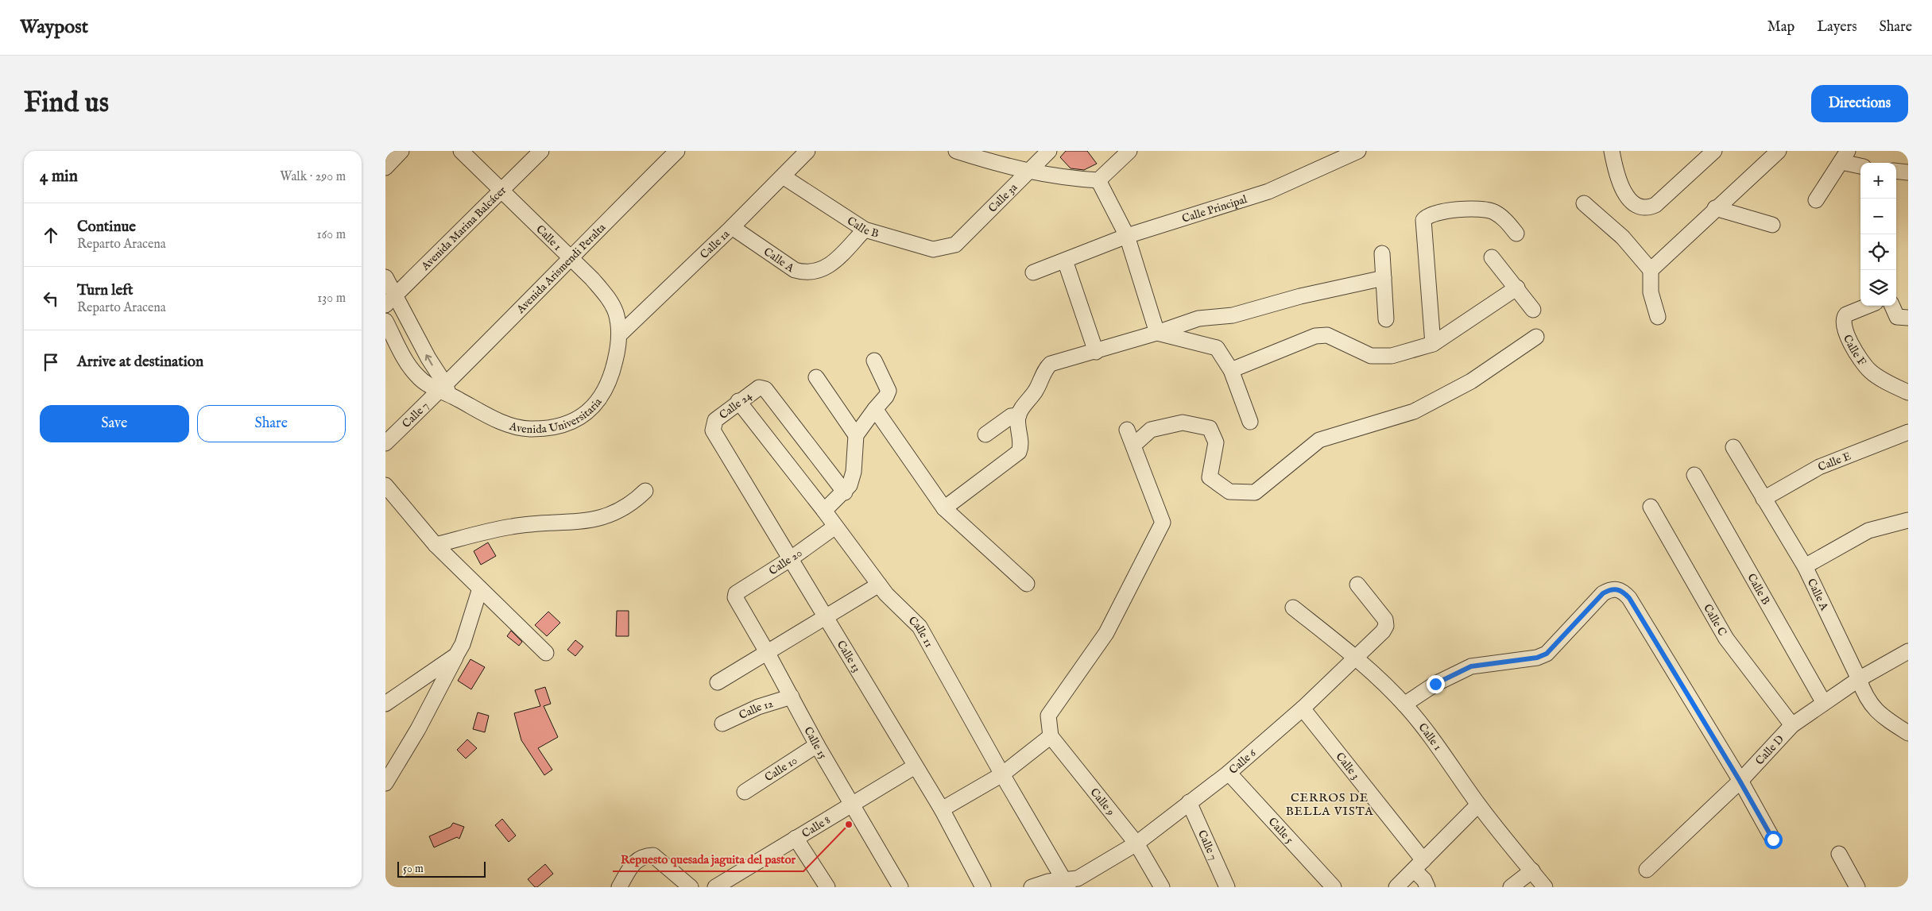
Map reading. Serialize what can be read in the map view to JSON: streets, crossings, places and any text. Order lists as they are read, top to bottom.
{
  "streets": {
    "street": [
      "Calle 3a",
      "Calle Principal",
      "Calle B",
      "Avenida Marina Balcácer",
      "Calle 1",
      "Calle 1a",
      "Calle A",
      "Avenida Arismendi Peralta",
      "Calle F",
      "Calle 24",
      "Avenida Universitaria",
      "Calle 7",
      "Calle E",
      "Calle 20",
      "Calle C",
      "Calle 11",
      "Calle 13",
      "Calle 12",
      "Calle 15",
      "Calle D",
      "Calle 6",
      "Calle 3",
      "Calle 10",
      "Calle 9",
      "Calle 8",
      "Calle 5"
    ]
  },
  "crossings": [
    ["Calle 3a", "Calle B"],
    ["Calle B", "Calle 1a"],
    ["Calle B", "Calle A"],
    ["Calle B", "Calle D"],
    ["Avenida Marina Balcácer", "Calle 1"],
    ["Avenida Marina Balcácer", "Avenida Universitaria"],
    ["Calle 1", "Calle 1a"],
    ["Calle 1", "Avenida Arismendi Peralta"],
    ["Calle 1", "Avenida Universitaria"],
    ["Calle 1", "Calle 6"],
    ["Calle 1a", "Calle A"],
    ["Calle 1a", "Avenida Universitaria"],
    ["Calle A", "Calle E"],
    ["Calle A", "Calle D"],
    ["Avenida Arismendi Peralta", "Avenida Universitaria"],
    ["Avenida Arismendi Peralta", "Calle 7"],
    ["Calle 24", "Calle 11"],
    ["Calle 24", "Calle 13"],
    ["Avenida Universitaria", "Calle 7"],
    ["Calle 7", "Calle 6"],
    ["Calle 20", "Calle 11"],
    ["Calle 20", "Calle 13"],
    ["Calle 20", "Calle 15"],
    ["Calle C", "Calle D"],
    ["Calle 11", "Calle 6"],
    ["Calle 13", "Calle 8"],
    ["Calle 12", "Calle 15"],
    ["Calle 15", "Calle 10"],
    ["Calle 15", "Calle 8"],
    ["Calle 6", "Calle 3"],
    ["Calle 6", "Calle 9"],
    ["Calle 6", "Calle 5"]
  ],
  "districts": ["CERROS DE BELLA VISTA"],
  "places": ["Repuesto quesada jaguita del pastor"],
  "scale_bar": "50 m",
  "page": {
    "header": "Waypost",
    "nav": ["Map", "Layers", "Share"],
    "buttons": [
      "Directions",
      ["Save", "Share"]
    ],
    "title": "Find us",
    "heading": ["4 min", "Walk · 290 m"],
    "map_buttons": ["+", "−"],
    "list": [
      ["Continue", "Reparto Aracena", "160 m"],
      ["Turn left", "Reparto Aracena", "130 m"],
      "Arrive at destination"
    ],
    "scale": "50 m"
  }
}
